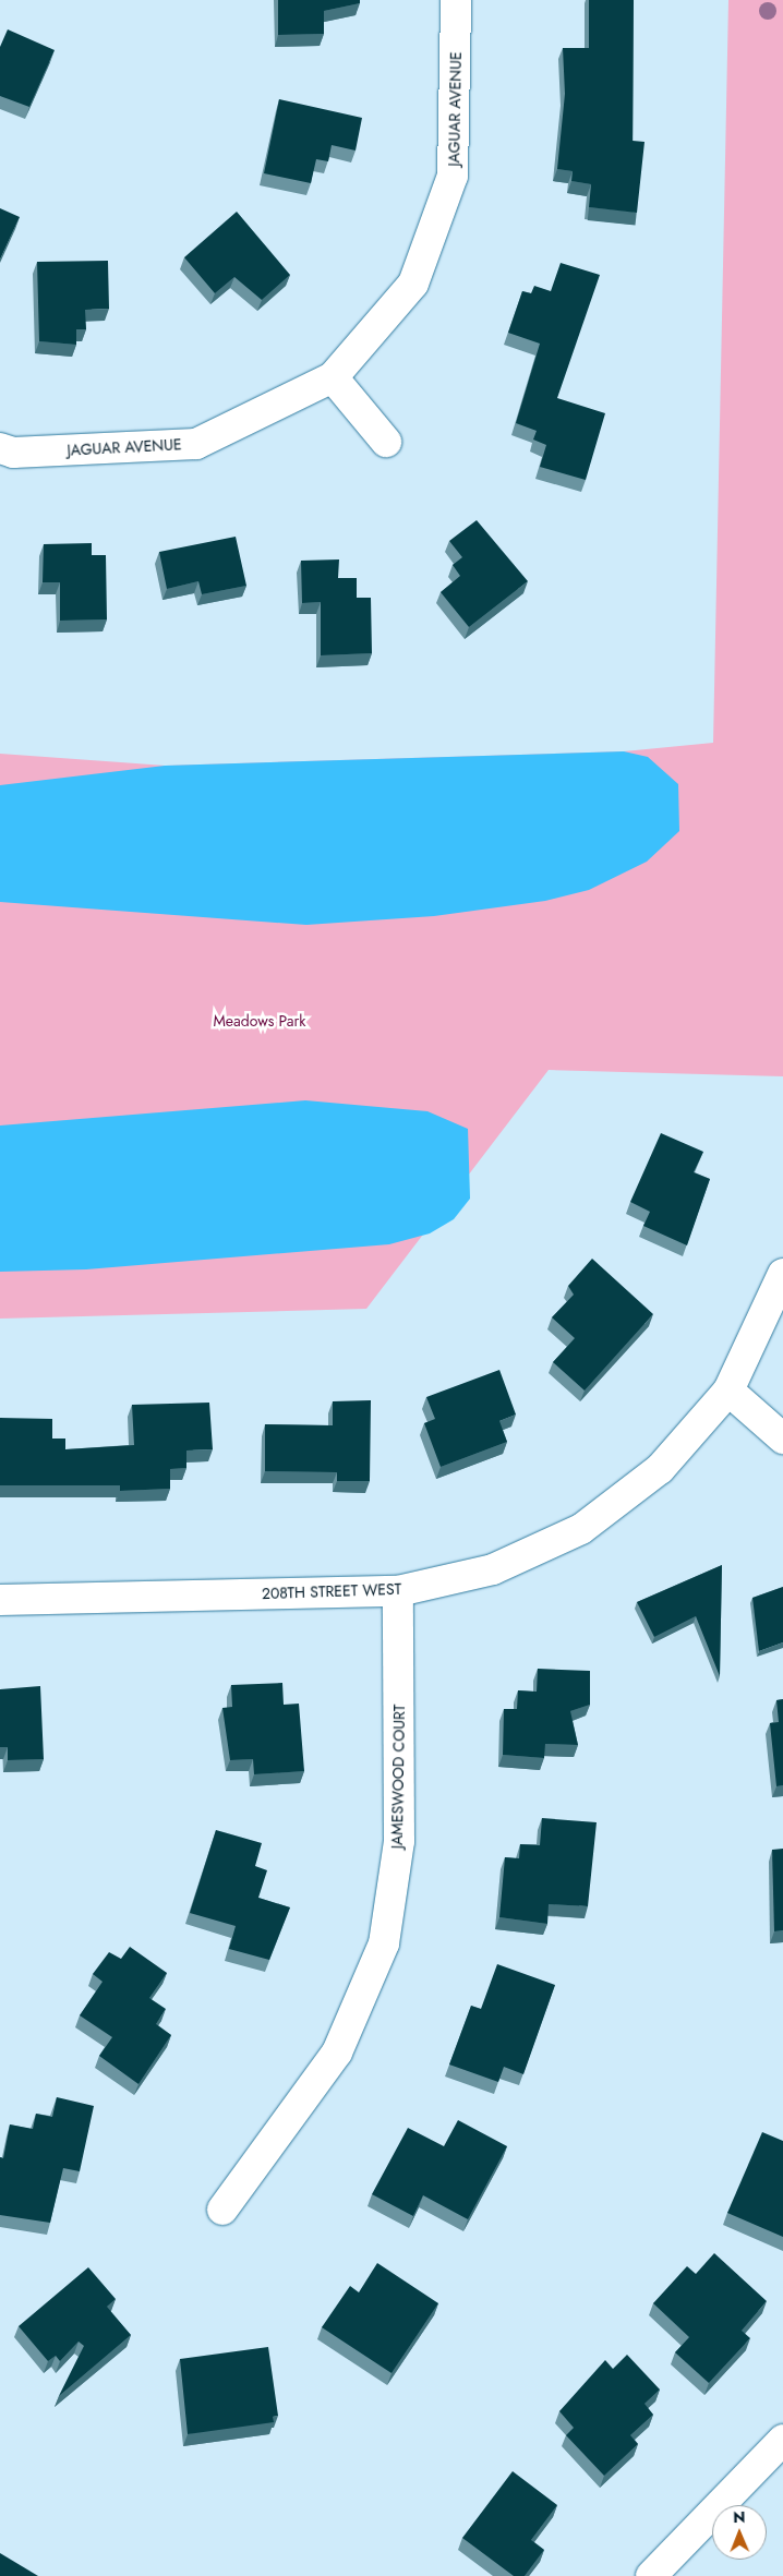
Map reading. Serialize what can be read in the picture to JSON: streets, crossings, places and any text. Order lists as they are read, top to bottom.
{
  "streets": {
    "street": ["JAGUAR AVENUE", "208TH STREET WEST", "JAMESWOOD COURT"]
  },
  "crossings": [
    ["208TH STREET WEST", "JAMESWOOD COURT"]
  ],
  "parks": ["Meadows Park"],
  "north": "top"
}
